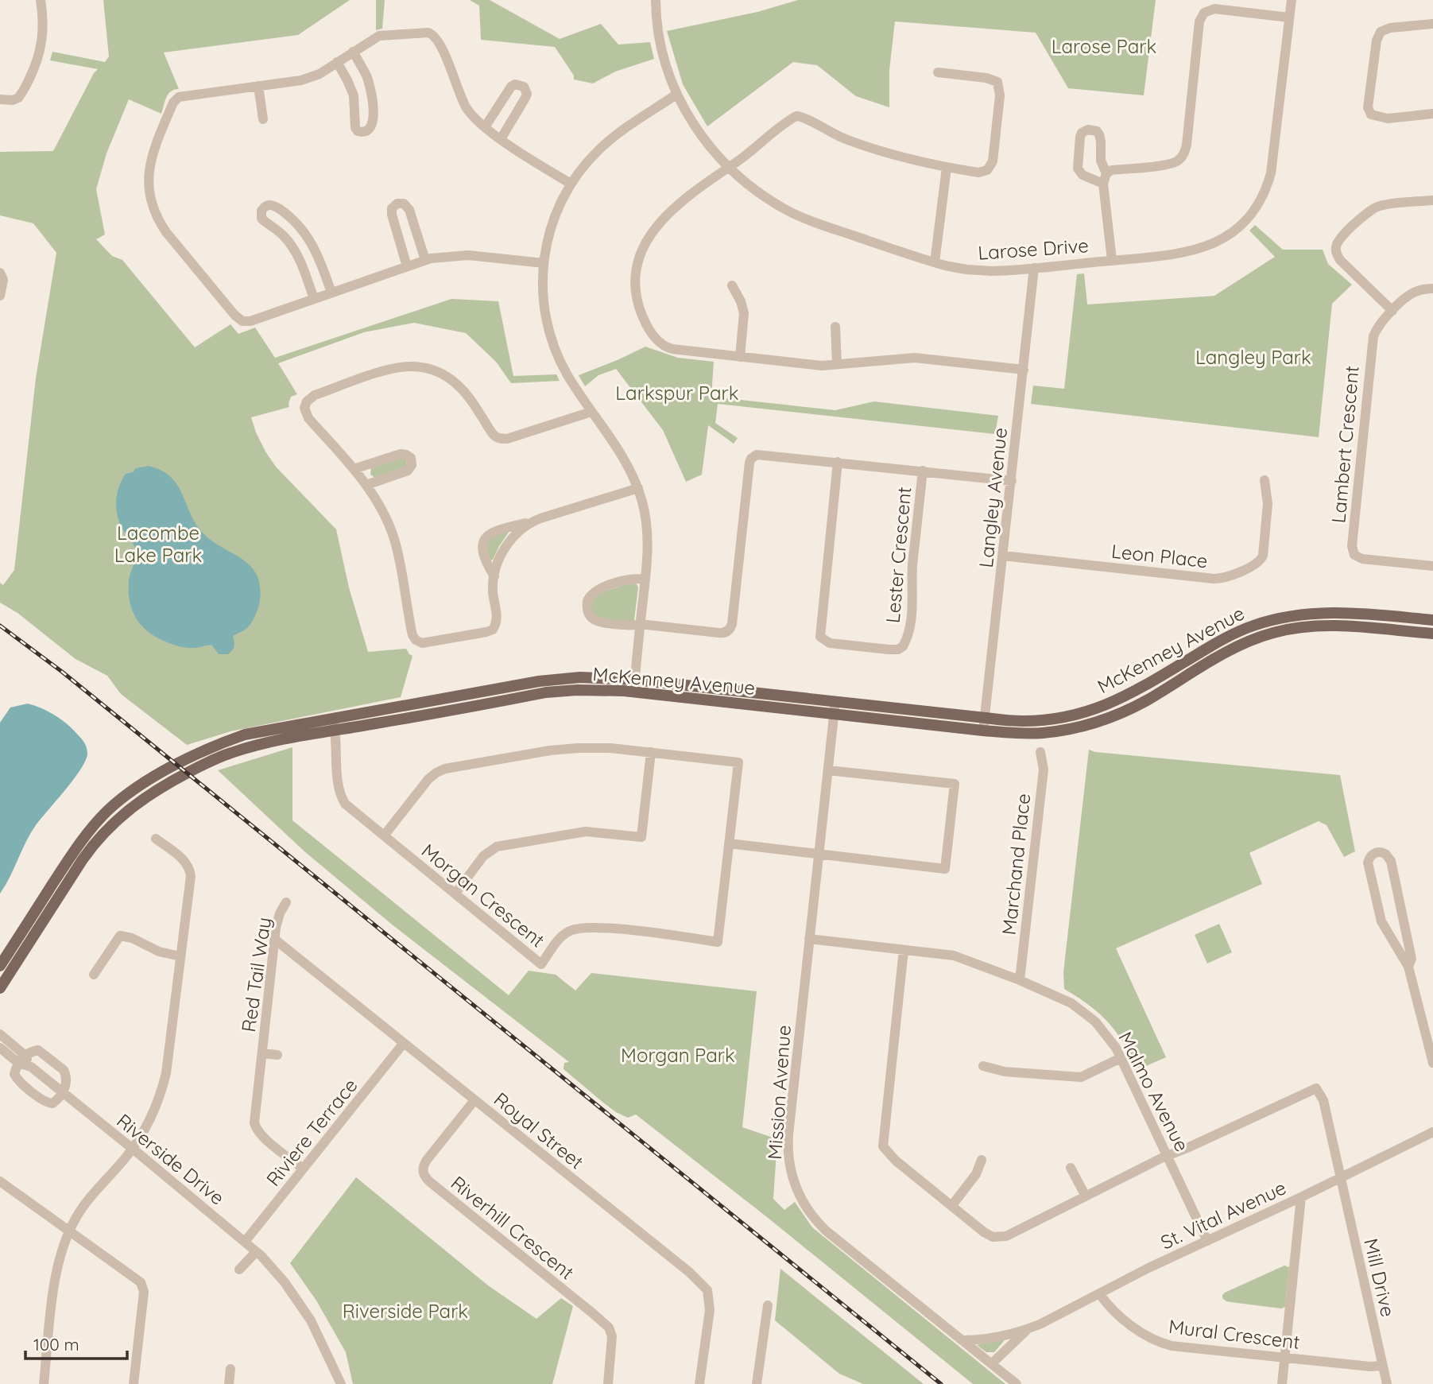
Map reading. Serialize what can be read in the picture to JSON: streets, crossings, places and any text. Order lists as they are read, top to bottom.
{
  "streets": {
    "main road": ["McKenney Avenue"],
    "street": [
      "Larose Drive",
      "Lambert Crescent",
      "Langley Avenue",
      "Lester Crescent",
      "Leon Place",
      "Marchand Place",
      "Morgan Crescent",
      "Red Tail Way",
      "Malmo Avenue",
      "Mission Avenue",
      "Royal Street",
      "Riviere Terrace",
      "Riverside Drive",
      "St. Vital Avenue",
      "Riverhill Crescent",
      "Mill Drive",
      "Mural Crescent"
    ]
  },
  "crossings": [
    ["Larose Drive", "Langley Avenue"],
    ["Langley Avenue", "Lester Crescent"],
    ["Langley Avenue", "Leon Place"],
    ["Langley Avenue", "McKenney Avenue"],
    ["McKenney Avenue", "Morgan Crescent"],
    ["McKenney Avenue", "Mission Avenue"],
    ["Marchand Place", "Malmo Avenue"],
    ["Red Tail Way", "Royal Street"],
    ["Red Tail Way", "Riviere Terrace"],
    ["Malmo Avenue", "Mission Avenue"],
    ["Malmo Avenue", "St. Vital Avenue"],
    ["Malmo Avenue", "Mill Drive"],
    ["Mission Avenue", "St. Vital Avenue"],
    ["Royal Street", "Riviere Terrace"],
    ["Royal Street", "Riverhill Crescent"],
    ["Riviere Terrace", "Riverside Drive"],
    ["St. Vital Avenue", "Mill Drive"],
    ["St. Vital Avenue", "Mural Crescent"],
    ["Mill Drive", "Mural Crescent"]
  ],
  "parks": [
    "Larose Park",
    "Langley Park",
    "Larkspur Park",
    "Lacombe Lake Park",
    "Morgan Park",
    "Riverside Park"
  ],
  "scale_bar": "100 m"
}
